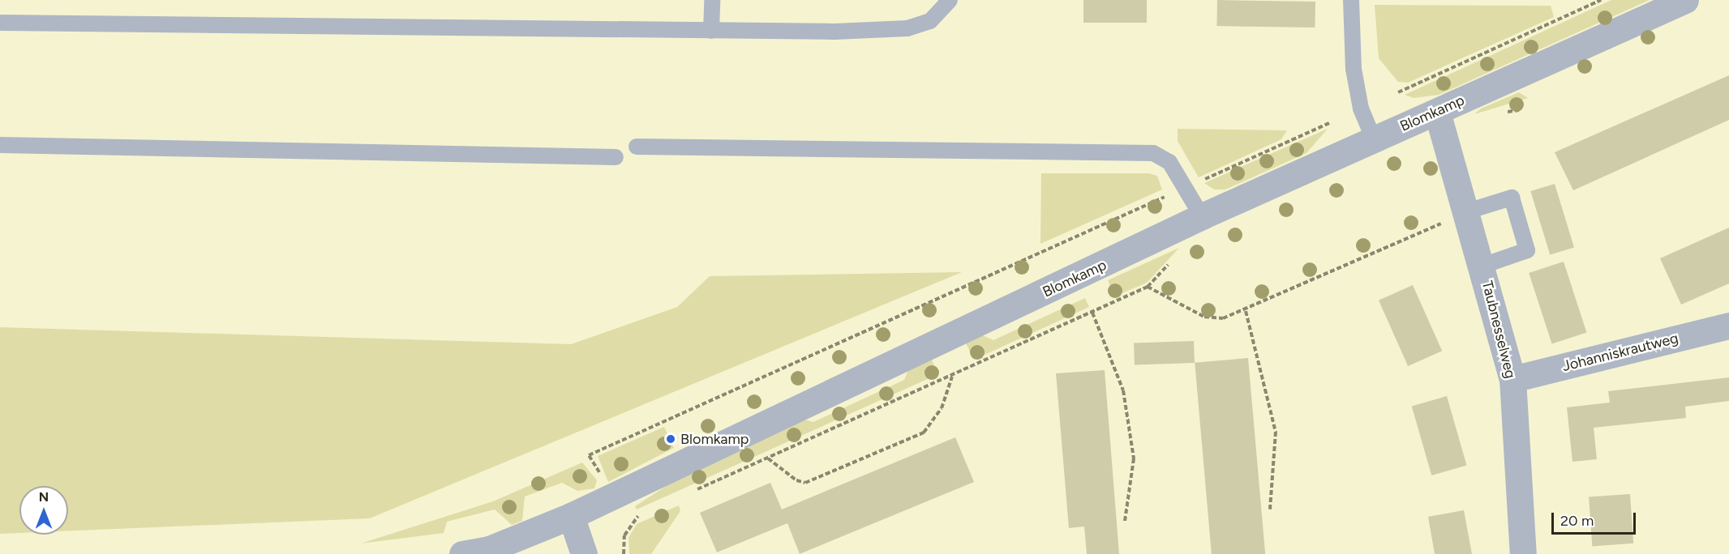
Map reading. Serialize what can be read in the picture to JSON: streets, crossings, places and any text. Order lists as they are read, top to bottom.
{
  "streets": {
    "street": ["Blomkamp", "Taubnesselweg", "Johanniskrautweg"]
  },
  "crossings": [
    ["Blomkamp", "Taubnesselweg"],
    ["Taubnesselweg", "Johanniskrautweg"]
  ],
  "places": ["Blomkamp"],
  "scale_bar": "20 m",
  "north": "top"
}
